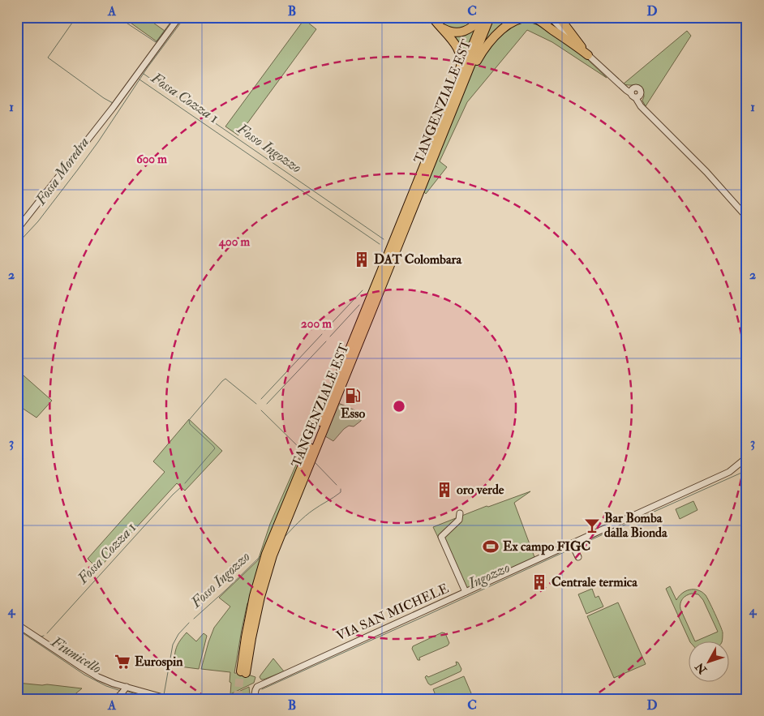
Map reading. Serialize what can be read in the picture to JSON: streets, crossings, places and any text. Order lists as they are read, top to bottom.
{
  "streets": {
    "highway": ["TANGENZIALE EST"],
    "street": ["VIA SAN MICHELE"]
  },
  "water": [
    "Fossa Cozza 1",
    "Fosso Ingozzo",
    "Fossa Moredra",
    "Ingozzo",
    "Fiumicello"
  ],
  "places": {
    "building": ["DAT Colombara", "oro verde", "Centrale termica"],
    "fuel station": ["Esso"],
    "bar": ["Bar Bomba dalla Bionda"],
    "sports": ["Ex campo FIGC"],
    "supermarket": ["Eurospin"]
  },
  "north": "bottom left",
  "grid": {
    "columns": [
      "A",
      "B",
      "C",
      "D"
    ],
    "rows": [
      "1",
      "2",
      "3",
      "4"
    ]
  },
  "rings": ["600 m", "400 m", "200 m"]
}
